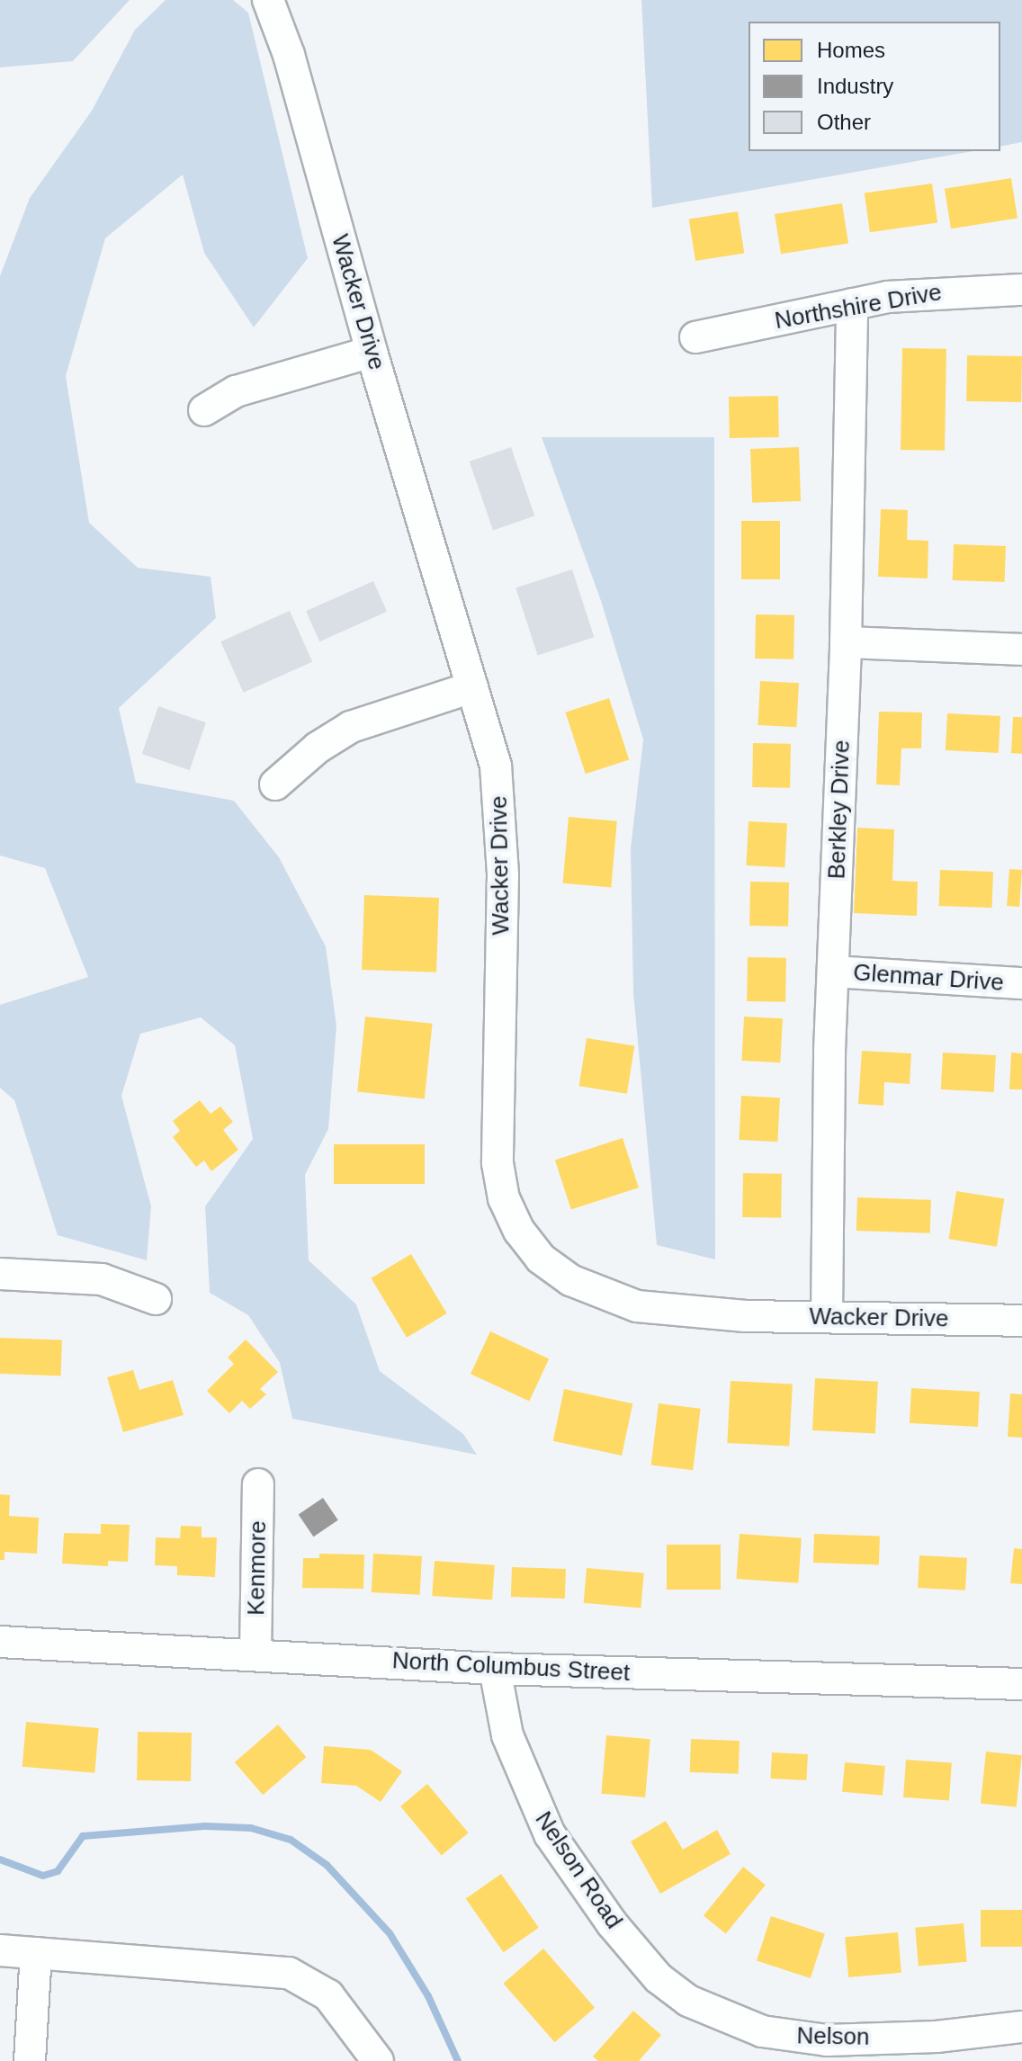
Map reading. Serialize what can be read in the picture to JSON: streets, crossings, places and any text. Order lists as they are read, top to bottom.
{
  "streets": {
    "street": [
      "Wacker Drive",
      "Northshire Drive",
      "Berkley Drive",
      "Glenmar Drive",
      "Kenmore",
      "North Columbus Street",
      "Nelson Road",
      "Nelson"
    ]
  },
  "crossings": [
    ["Wacker Drive", "Berkley Drive"],
    ["Northshire Drive", "Berkley Drive"],
    ["Berkley Drive", "Glenmar Drive"],
    ["Kenmore", "North Columbus Street"],
    ["North Columbus Street", "Nelson Road"],
    ["Nelson Road", "Nelson"]
  ],
  "legend": ["Homes", "Industry", "Other"]
}
